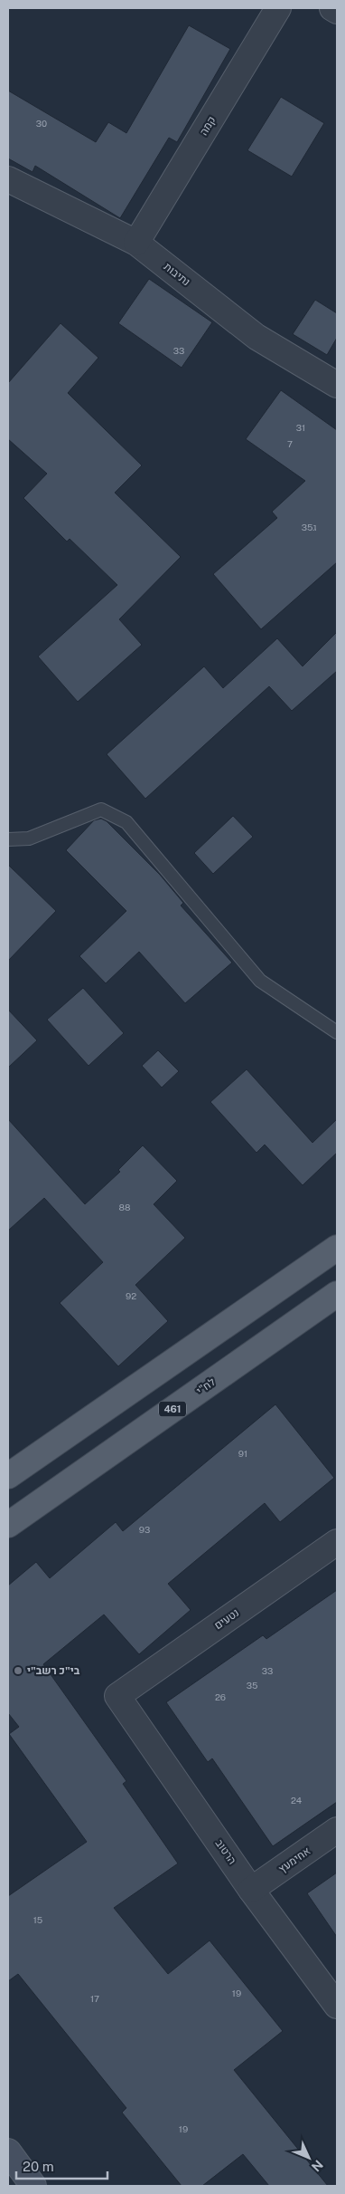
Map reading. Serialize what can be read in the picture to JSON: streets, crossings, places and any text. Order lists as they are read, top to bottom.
{
  "streets": {
    "main road": ["לח\"י", "461"],
    "street": [
      "קמה",
      "נתיבות",
      "נטעים",
      "הרטוב",
      "אחימעץ"
    ]
  },
  "crossings": [
    ["קמה", "נתיבות"],
    ["נטעים", "הרטוב"],
    ["הרטוב", "אחימעץ"]
  ],
  "places": ["בי\"כ רשב\"י"],
  "house_numbers": [
    "30",
    "33",
    "31",
    "7",
    "35ג",
    "88",
    "92",
    "91",
    "93",
    "33",
    "35",
    "26",
    "24",
    "15",
    "19",
    "17",
    "19"
  ],
  "scale_bar": "20 m",
  "north": "bottom right"
}
